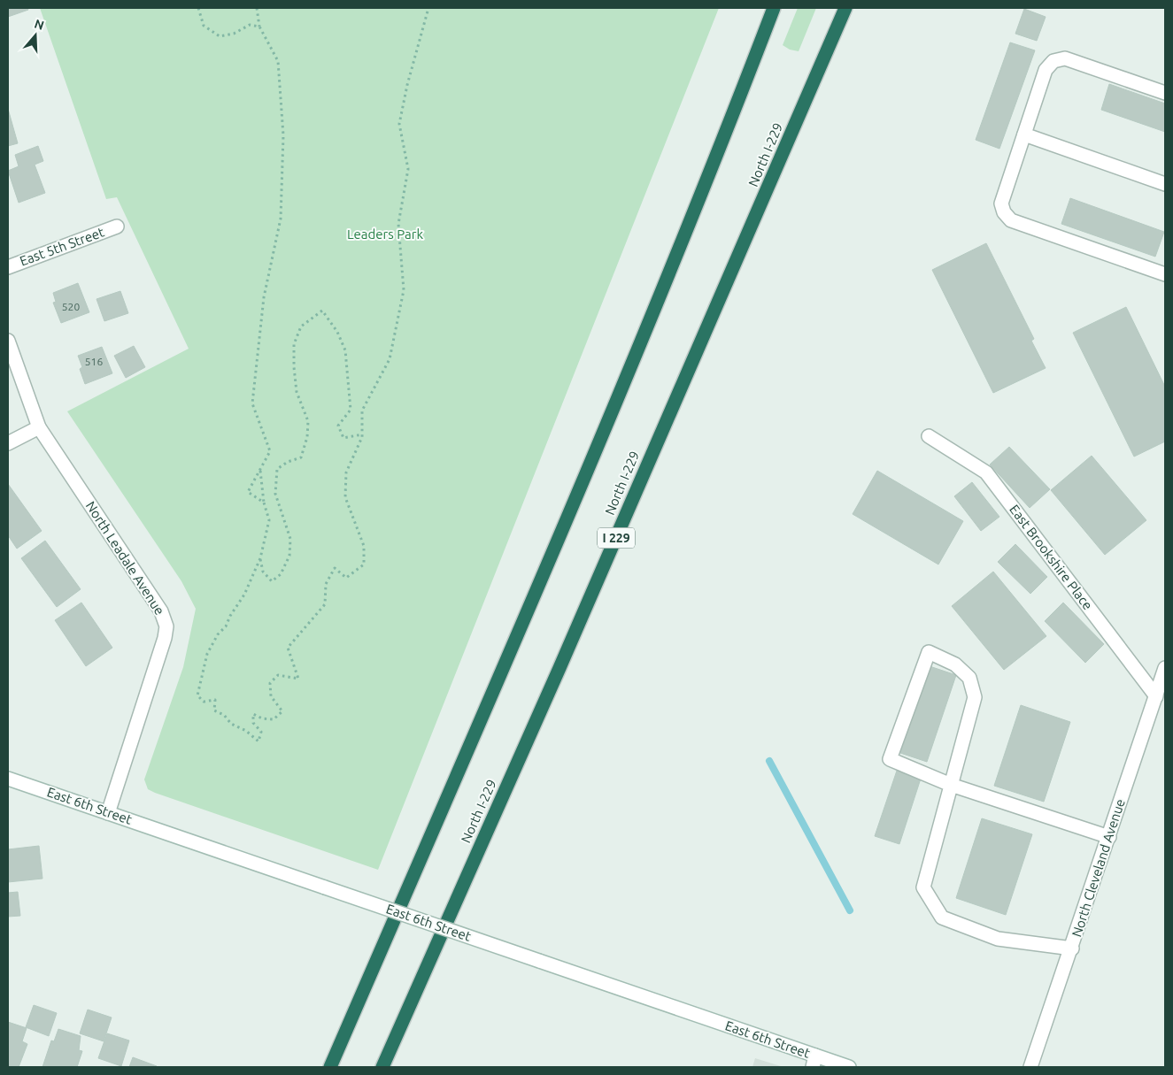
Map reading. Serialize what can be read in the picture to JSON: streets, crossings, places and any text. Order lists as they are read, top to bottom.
{
  "streets": {
    "highway": ["North I-229", "I 229"],
    "street": [
      "East 5th Street",
      "East Brookshire Place",
      "North Leadale Avenue",
      "East 6th Street",
      "North Cleveland Avenue"
    ]
  },
  "crossings": [
    ["East Brookshire Place", "North Cleveland Avenue"],
    ["North Leadale Avenue", "East 6th Street"]
  ],
  "parks": ["Leaders Park"],
  "house_numbers": ["520", "516"],
  "north": "top"
}
